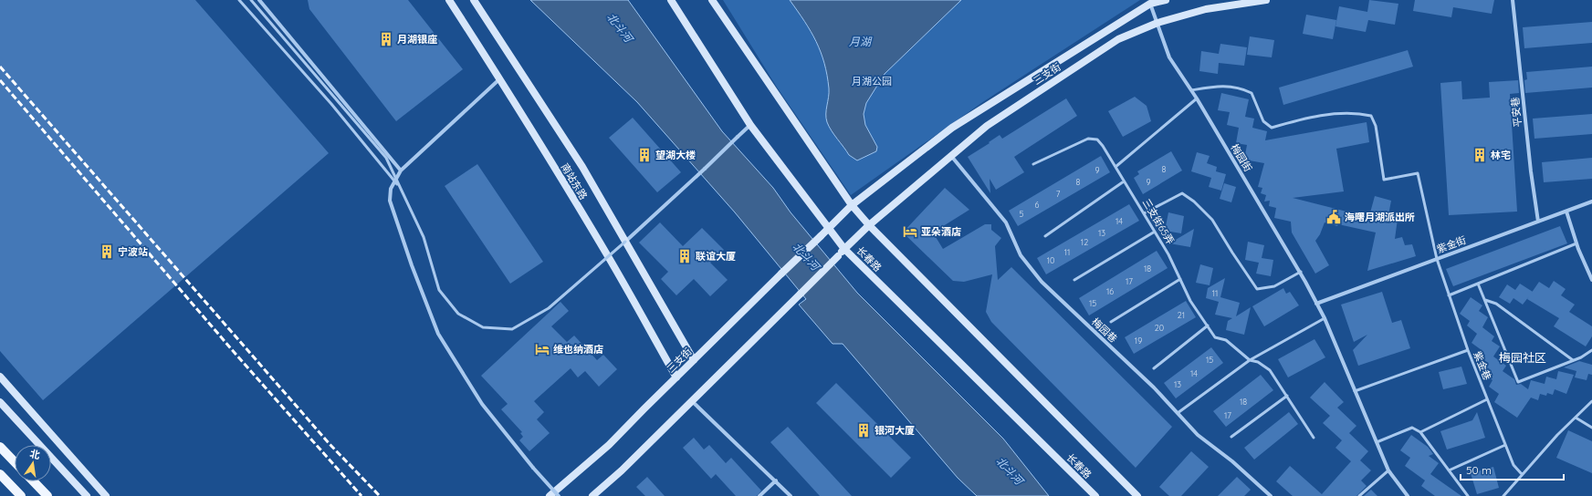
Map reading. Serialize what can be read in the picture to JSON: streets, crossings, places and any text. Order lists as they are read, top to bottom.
{
  "streets": {
    "main road": ["三支街", "南站东路", "长春路"],
    "street": [
      "平安巷",
      "梅园街",
      "紫金街",
      "梅园巷"
    ],
    "lane": ["三支街65弄", "紫金巷"]
  },
  "crossings": [
    ["三支街", "梅园街"],
    ["三支街", "南站东路"],
    ["三支街", "长春路"],
    ["三支街", "梅园巷"],
    ["平安巷", "紫金街"],
    ["梅园街", "紫金街"],
    ["梅园街", "紫金巷"],
    ["紫金街", "紫金巷"]
  ],
  "districts": ["梅园社区"],
  "water": ["北斗河", "月湖"],
  "parks": ["月湖公园"],
  "places": {
    "building": [
      "月湖银座",
      "望湖大楼",
      "林宅",
      "宁波站",
      "联谊大厦",
      "银河大厦"
    ],
    "public building": ["海曙月湖派出所"],
    "hotel": ["亚朵酒店", "维也纳酒店"]
  },
  "house_numbers": [
    "8",
    "9",
    "8",
    "9",
    "7",
    "6",
    "5",
    "14",
    "13",
    "12",
    "11",
    "10",
    "18",
    "17",
    "16",
    "11",
    "15",
    "21",
    "20",
    "19",
    "15",
    "14",
    "13",
    "18",
    "17"
  ],
  "scale_bar": "50 m",
  "north": "top"
}
